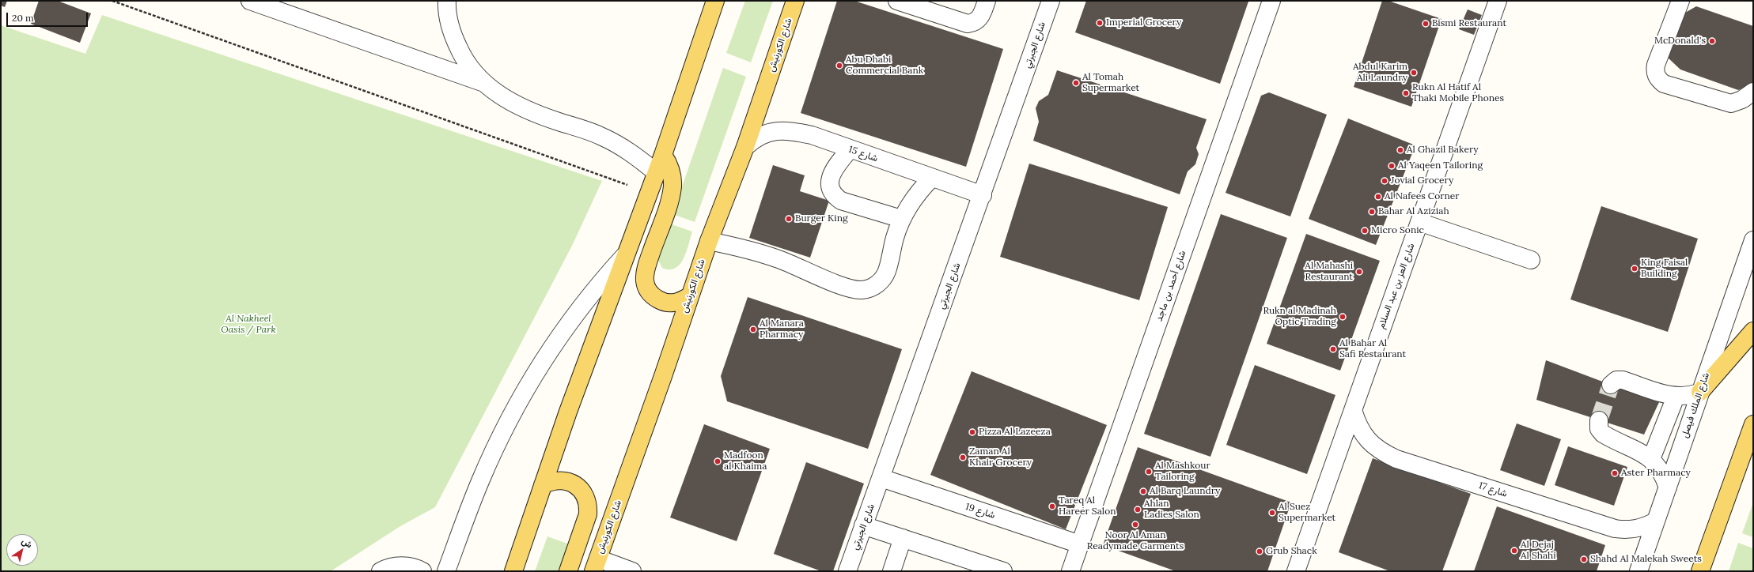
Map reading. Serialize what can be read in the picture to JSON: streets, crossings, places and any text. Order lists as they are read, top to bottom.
{
  "streets": {
    "main road": ["شارع الكورنيش"],
    "street": [
      "شارع الجبرتي",
      "شارع 15",
      "شارع أحمد بن ماجد",
      "شارع العز بن عبد السلام",
      "شارع الملك فيصل",
      "شارع 17",
      "شارع 19"
    ]
  },
  "crossings": [
    ["شارع الكورنيش", "شارع 15"],
    ["شارع الجبرتي", "شارع 15"],
    ["شارع الجبرتي", "شارع 19"],
    ["شارع أحمد بن ماجد", "شارع 19"],
    ["شارع العز بن عبد السلام", "شارع 17"],
    ["شارع الملك فيصل", "شارع 17"]
  ],
  "parks": ["Al Nakheel Oasis / Park"],
  "places": [
    "Imperial Grocery",
    "Bismi Restaurant",
    "McDonald's",
    "Abu Dhabi Commercial Bank",
    "Abdul Karim Ali Laundry",
    "Al Tomah Supermarket",
    "Rukn Al Hatif Al Thaki Mobile Phones",
    "Al Ghazil Bakery",
    "Al Yaqeen Tailoring",
    "Jovial Grocery",
    "Al Nafees Corner",
    "Bahar Al Aziziah",
    "Burger King",
    "Micro Sonic",
    "King Faisal Building",
    "Al Mahashi Restaurant",
    "Rukn al Madinah Optic Trading",
    "Al Manara Pharmacy",
    "Al Bahar Al Safi Restaurant",
    "Pizza Al Lazeeza",
    "Zaman Al Khair Grocery",
    "Madfoon al Khaima",
    "Al Mashkour Tailoring",
    "Aster Pharmacy",
    "Al Barq Laundry",
    "Tareq Al Hareer Salon",
    "Ahlan Ladies Salon",
    "Al Suez Supermarket",
    "Noor Al Aman Readymade Garments",
    "Al Dejaj Al Shahi",
    "Grub Shack",
    "Shahd Al Malekah Sweets"
  ],
  "scale_bar": "20 m",
  "north": "top right"
}
